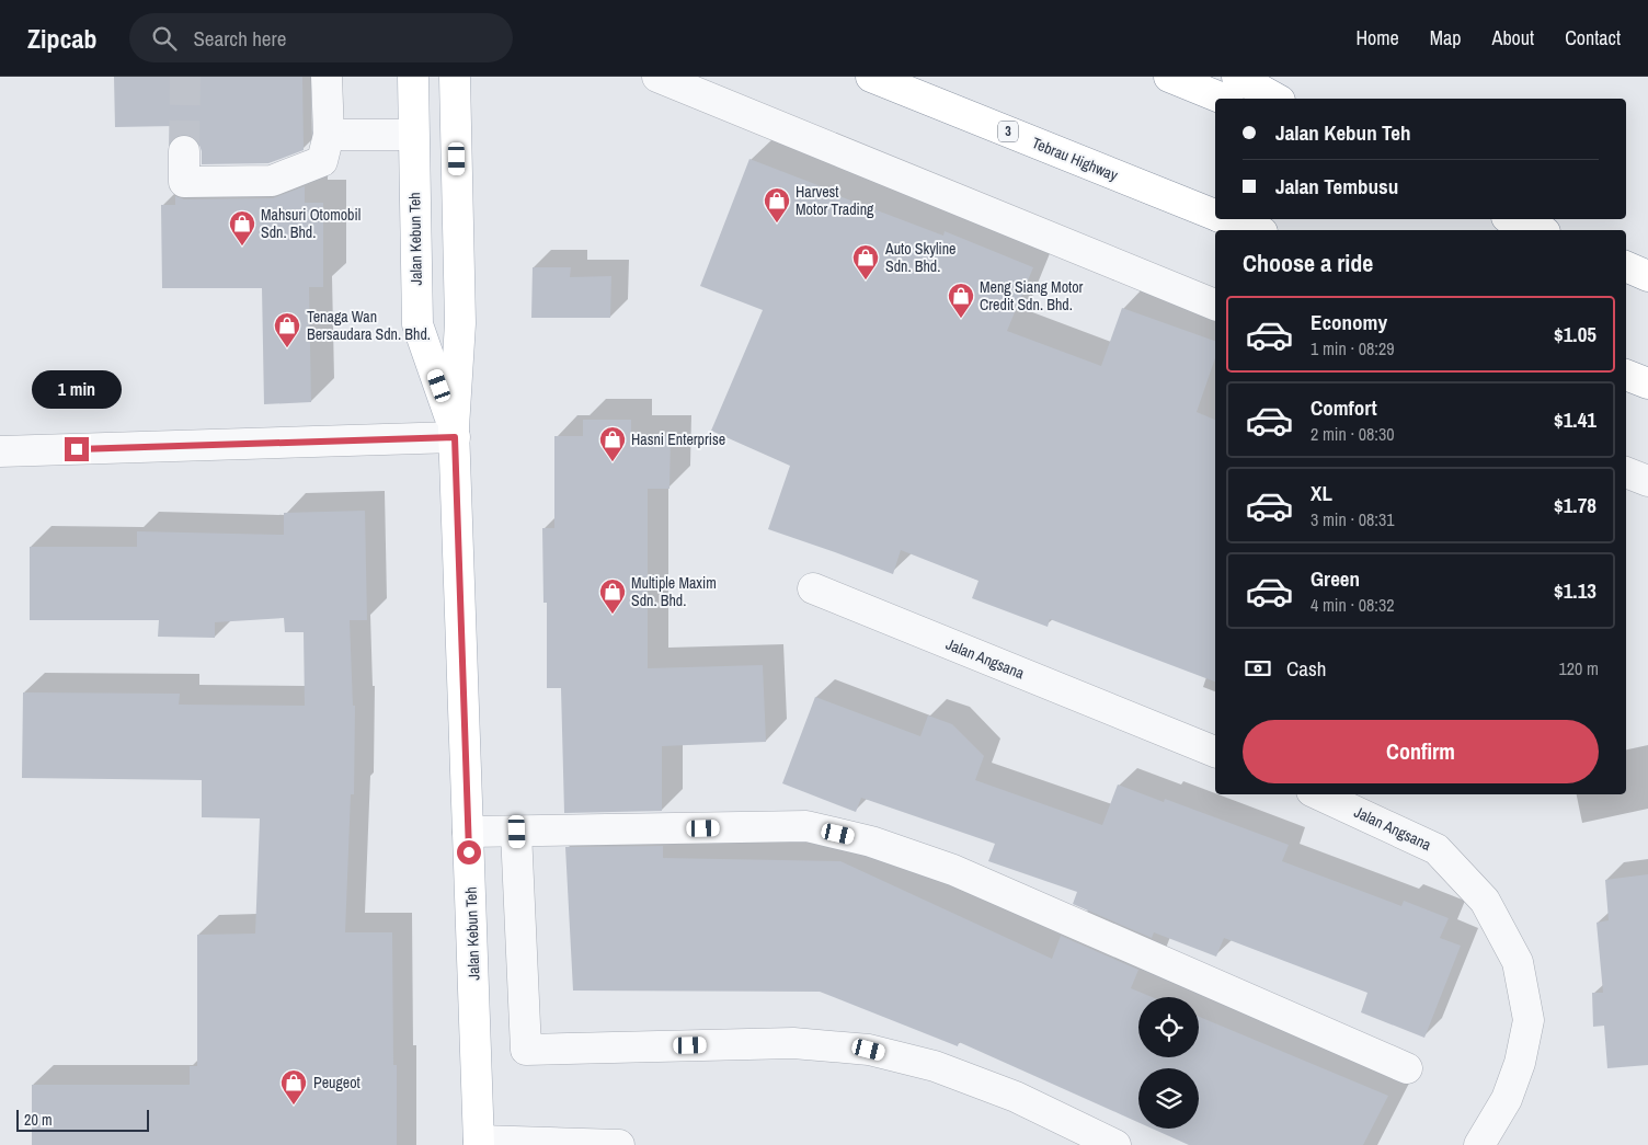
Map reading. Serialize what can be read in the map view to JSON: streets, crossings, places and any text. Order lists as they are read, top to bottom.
{
  "streets": {
    "main road": ["3", "Tebrau Highway", "Jalan Kebun Teh"],
    "street": ["Jalan Angsana"]
  },
  "places": {
    "shop": [
      "Harvest Motor Trading",
      "Mahsuri Otomobil Sdn. Bhd.",
      "Auto Skyline Sdn. Bhd.",
      "Meng Siang Motor Credit Sdn. Bhd.",
      "Tenaga Wan Bersaudara Sdn. Bhd.",
      "Hasni Enterprise",
      "Multiple Maxim Sdn. Bhd.",
      "Peugeot"
    ]
  },
  "scale_bar": "20 m",
  "page": {
    "header": "Zipcab",
    "search": "Search here",
    "nav": [
      "Home",
      "Map",
      "About",
      "Contact"
    ],
    "banner": ["Jalan Kebun Teh", "Jalan Tembusu"],
    "heading": "Choose a ride",
    "list": [
      {
        "name": "Economy",
        "note": "1 min · 08:29",
        "value": "$1.05"
      },
      {
        "name": "Comfort",
        "note": "2 min · 08:30",
        "value": "$1.41"
      },
      {
        "name": "XL",
        "note": "3 min · 08:31",
        "value": "$1.78"
      },
      {
        "name": "Green",
        "note": "4 min · 08:32",
        "value": "$1.13"
      }
    ],
    "bubble": "1 min",
    "pay": ["Cash", "120 m"],
    "buttons": "Confirm",
    "scale": "20 m"
  }
}
